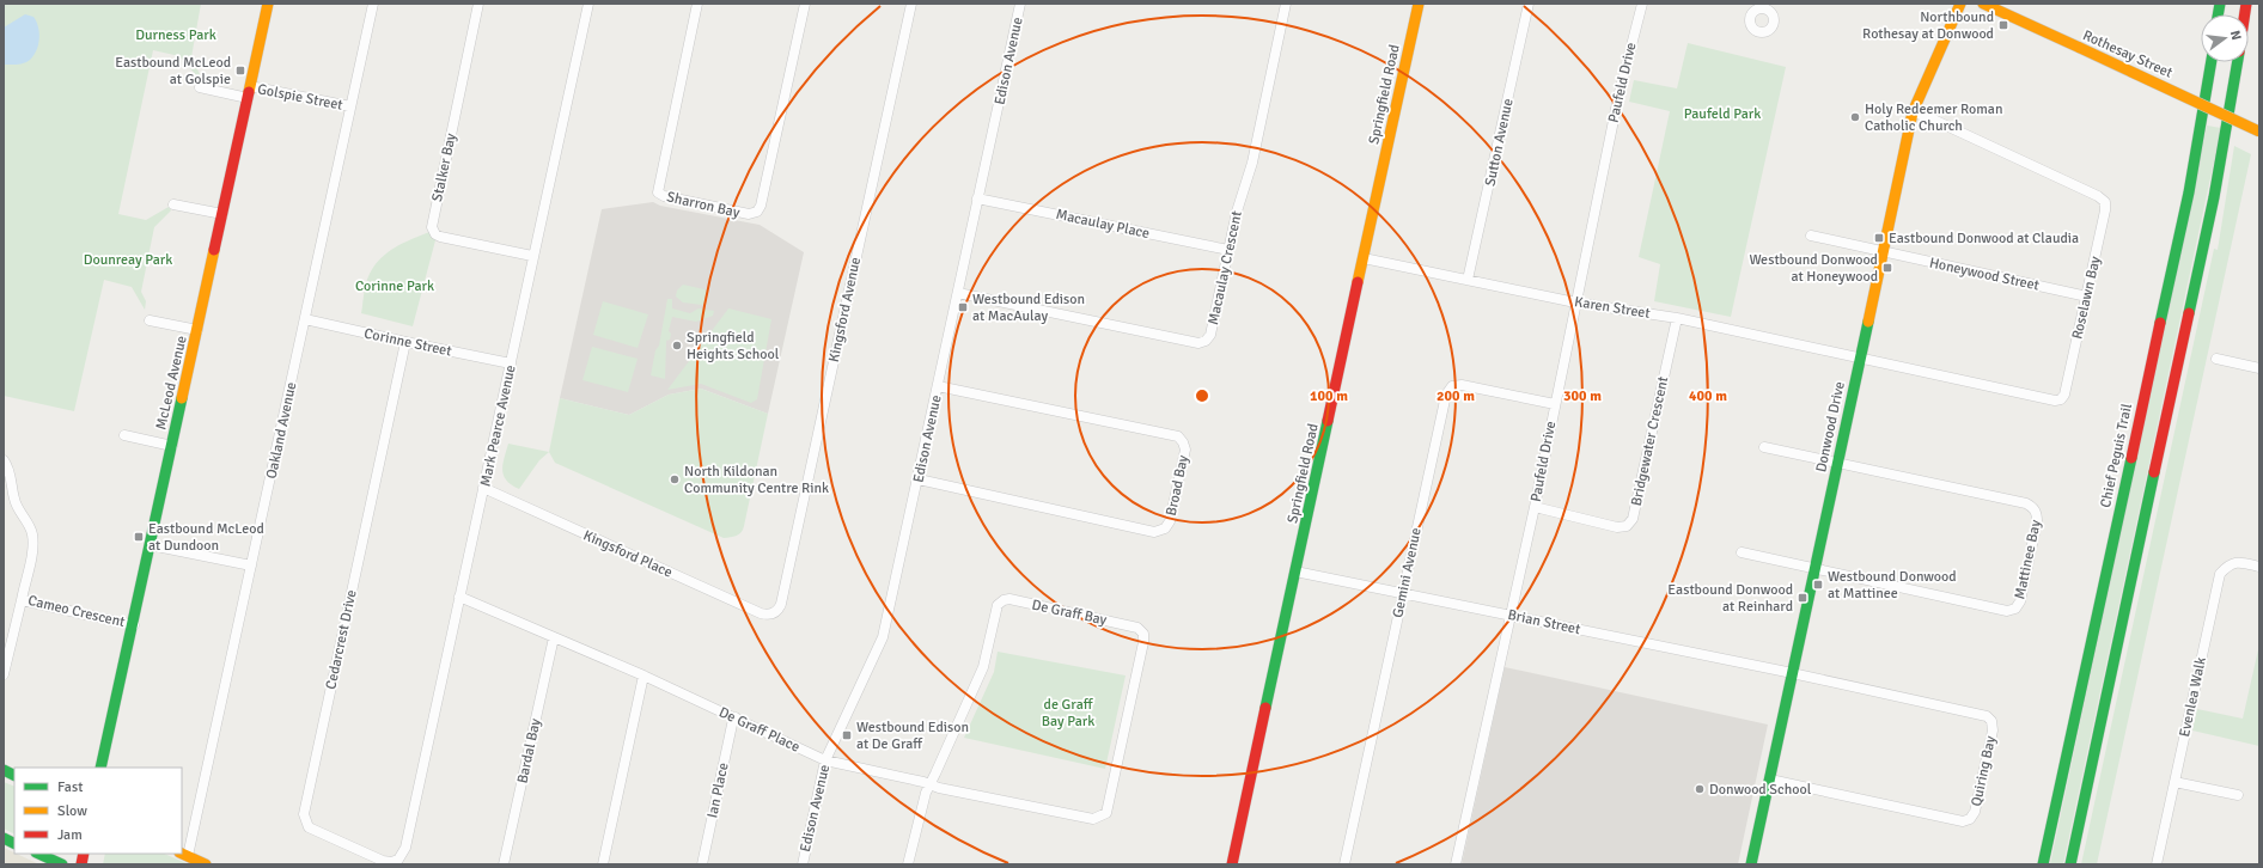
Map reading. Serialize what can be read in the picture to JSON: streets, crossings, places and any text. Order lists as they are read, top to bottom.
{
  "streets": {
    "street": [
      "Rothesay Street",
      "Edison Avenue",
      "Paufeld Drive",
      "Springfield Road",
      "Golspie Street",
      "Sutton Avenue",
      "Stalker Bay",
      "Sharron Bay",
      "Macaulay Place",
      "Macaulay Crescent",
      "Honeywood Street",
      "Roselawn Bay",
      "Karen Street",
      "Kingsford Avenue",
      "Corinne Street",
      "McLeod Avenue",
      "Mark Pearce Avenue",
      "Donwood Drive",
      "Oakland Avenue",
      "Bridgewater Crescent",
      "Chief Peguis Trail",
      "Broad Bay",
      "Kingsford Place",
      "Mattinee Bay",
      "Gemini Avenue",
      "Cameo Crescent",
      "De Graff Bay",
      "Brian Street",
      "Cedarcrest Drive",
      "Evenlea Walk",
      "De Graff Place",
      "Bardal Bay",
      "Quiring Bay",
      "Ian Place"
    ]
  },
  "crossings": [
    ["Edison Avenue", "Macaulay Place"],
    ["Edison Avenue", "Macaulay Crescent"],
    ["Edison Avenue", "Broad Bay"],
    ["Edison Avenue", "De Graff Place"],
    ["Paufeld Drive", "Karen Street"],
    ["Paufeld Drive", "Bridgewater Crescent"],
    ["Paufeld Drive", "Gemini Avenue"],
    ["Paufeld Drive", "Brian Street"],
    ["Springfield Road", "Karen Street"],
    ["Springfield Road", "Brian Street"],
    ["Golspie Street", "McLeod Avenue"],
    ["Golspie Street", "Oakland Avenue"],
    ["Sutton Avenue", "Karen Street"],
    ["Stalker Bay", "Mark Pearce Avenue"],
    ["Macaulay Place", "Macaulay Crescent"],
    ["Honeywood Street", "Roselawn Bay"],
    ["Honeywood Street", "Donwood Drive"],
    ["Roselawn Bay", "Karen Street"],
    ["Roselawn Bay", "Donwood Drive"],
    ["Karen Street", "Donwood Drive"],
    ["Karen Street", "Bridgewater Crescent"],
    ["Kingsford Avenue", "Kingsford Place"],
    ["Corinne Street", "Mark Pearce Avenue"],
    ["Corinne Street", "Oakland Avenue"],
    ["Corinne Street", "Cedarcrest Drive"],
    ["McLeod Avenue", "Cameo Crescent"],
    ["Mark Pearce Avenue", "Kingsford Place"],
    ["Mark Pearce Avenue", "Cedarcrest Drive"],
    ["Mark Pearce Avenue", "De Graff Place"],
    ["Donwood Drive", "Mattinee Bay"],
    ["Donwood Drive", "Brian Street"],
    ["Donwood Drive", "Quiring Bay"],
    ["Gemini Avenue", "Brian Street"],
    ["De Graff Bay", "De Graff Place"],
    ["Brian Street", "Quiring Bay"],
    ["De Graff Place", "Bardal Bay"],
    ["De Graff Place", "Ian Place"]
  ],
  "parks": [
    "Durness Park",
    "Paufeld Park",
    "Dounreay Park",
    "Corinne Park",
    "de Graff Bay Park"
  ],
  "places": {
    "transit": [
      "Northbound Rothesay at Donwood",
      "Eastbound McLeod at Golspie",
      "Eastbound Donwood at Claudia",
      "Westbound Donwood at Honeywood",
      "Westbound Edison at MacAulay",
      "Eastbound McLeod at Dundoon",
      "Westbound Donwood at Mattinee",
      "Eastbound Donwood at Reinhard",
      "Westbound Edison at De Graff"
    ],
    "other": [
      "Holy Redeemer Roman Catholic Church",
      "Springfield Heights School",
      "North Kildonan Community Centre Rink",
      "Donwood School"
    ]
  },
  "legend": ["Fast", "Slow", "Jam"],
  "north": "right",
  "rings": [
    "100 m",
    "200 m",
    "300 m",
    "400 m"
  ]
}
